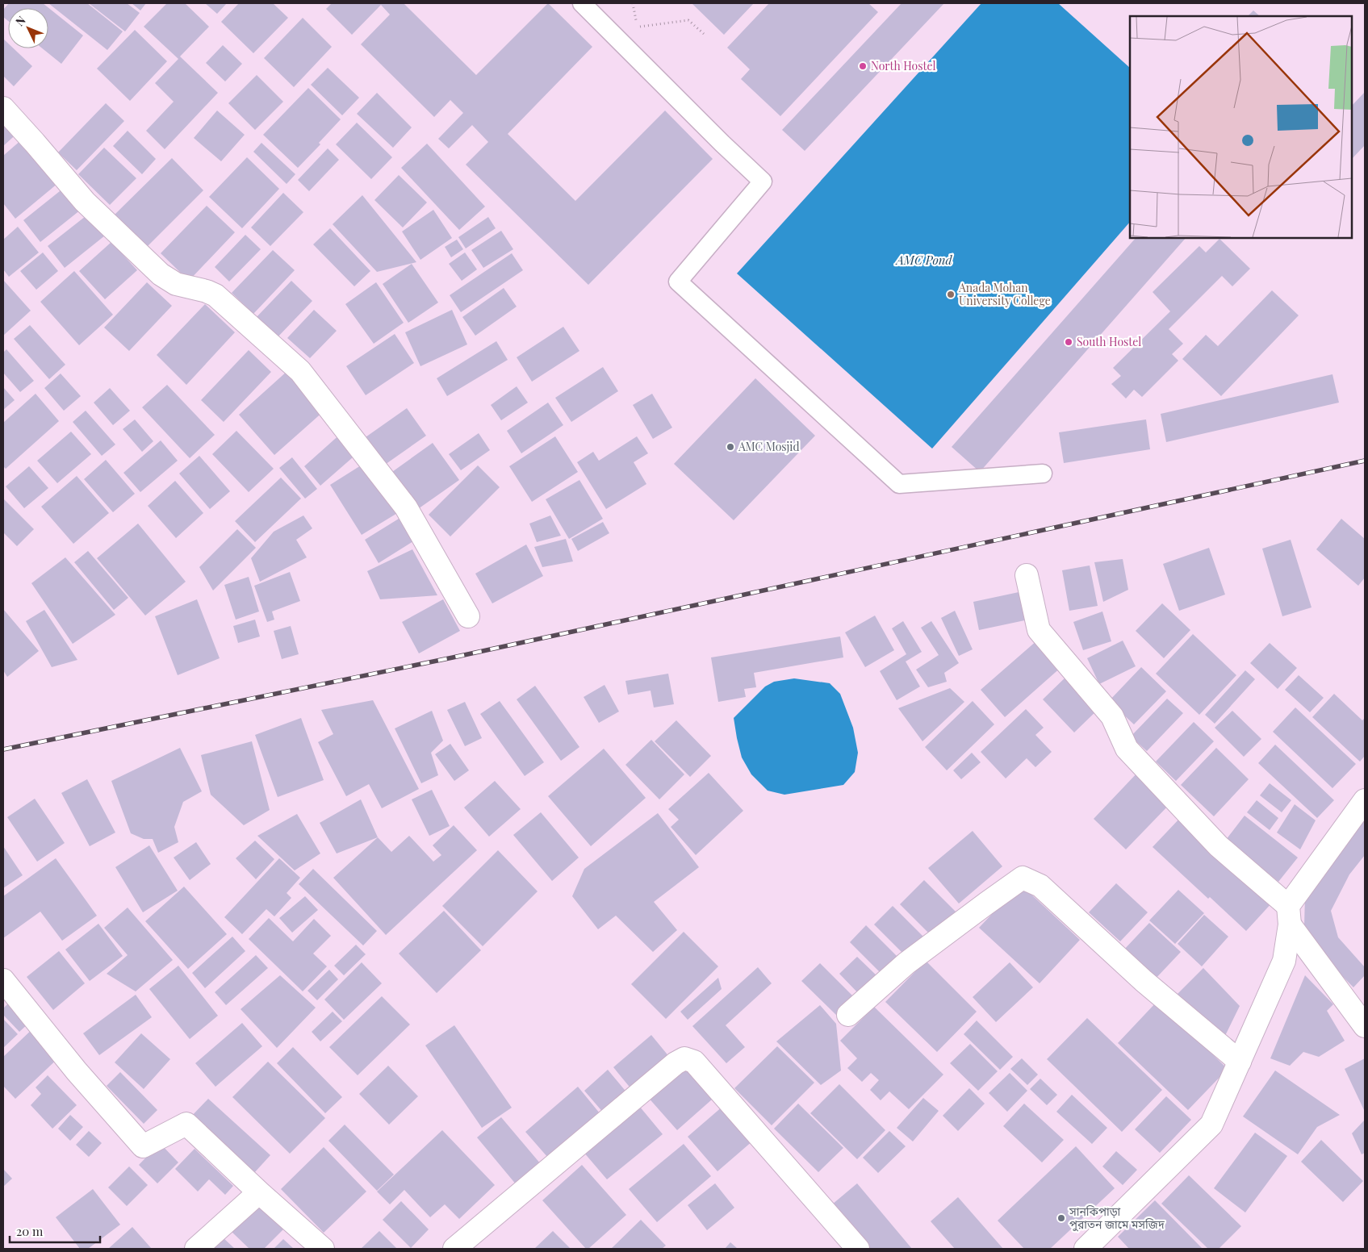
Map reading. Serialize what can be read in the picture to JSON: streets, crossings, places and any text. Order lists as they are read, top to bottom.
{
  "water": ["AMC Pond"],
  "places": [
    "North Hostel",
    "Anada Mohan University College",
    "South Hostel",
    "AMC Mosjid",
    "সানকিপাড়া পুরাতন জামে মসজিদ"
  ],
  "scale_bar": "20 m",
  "north": "top left"
}
